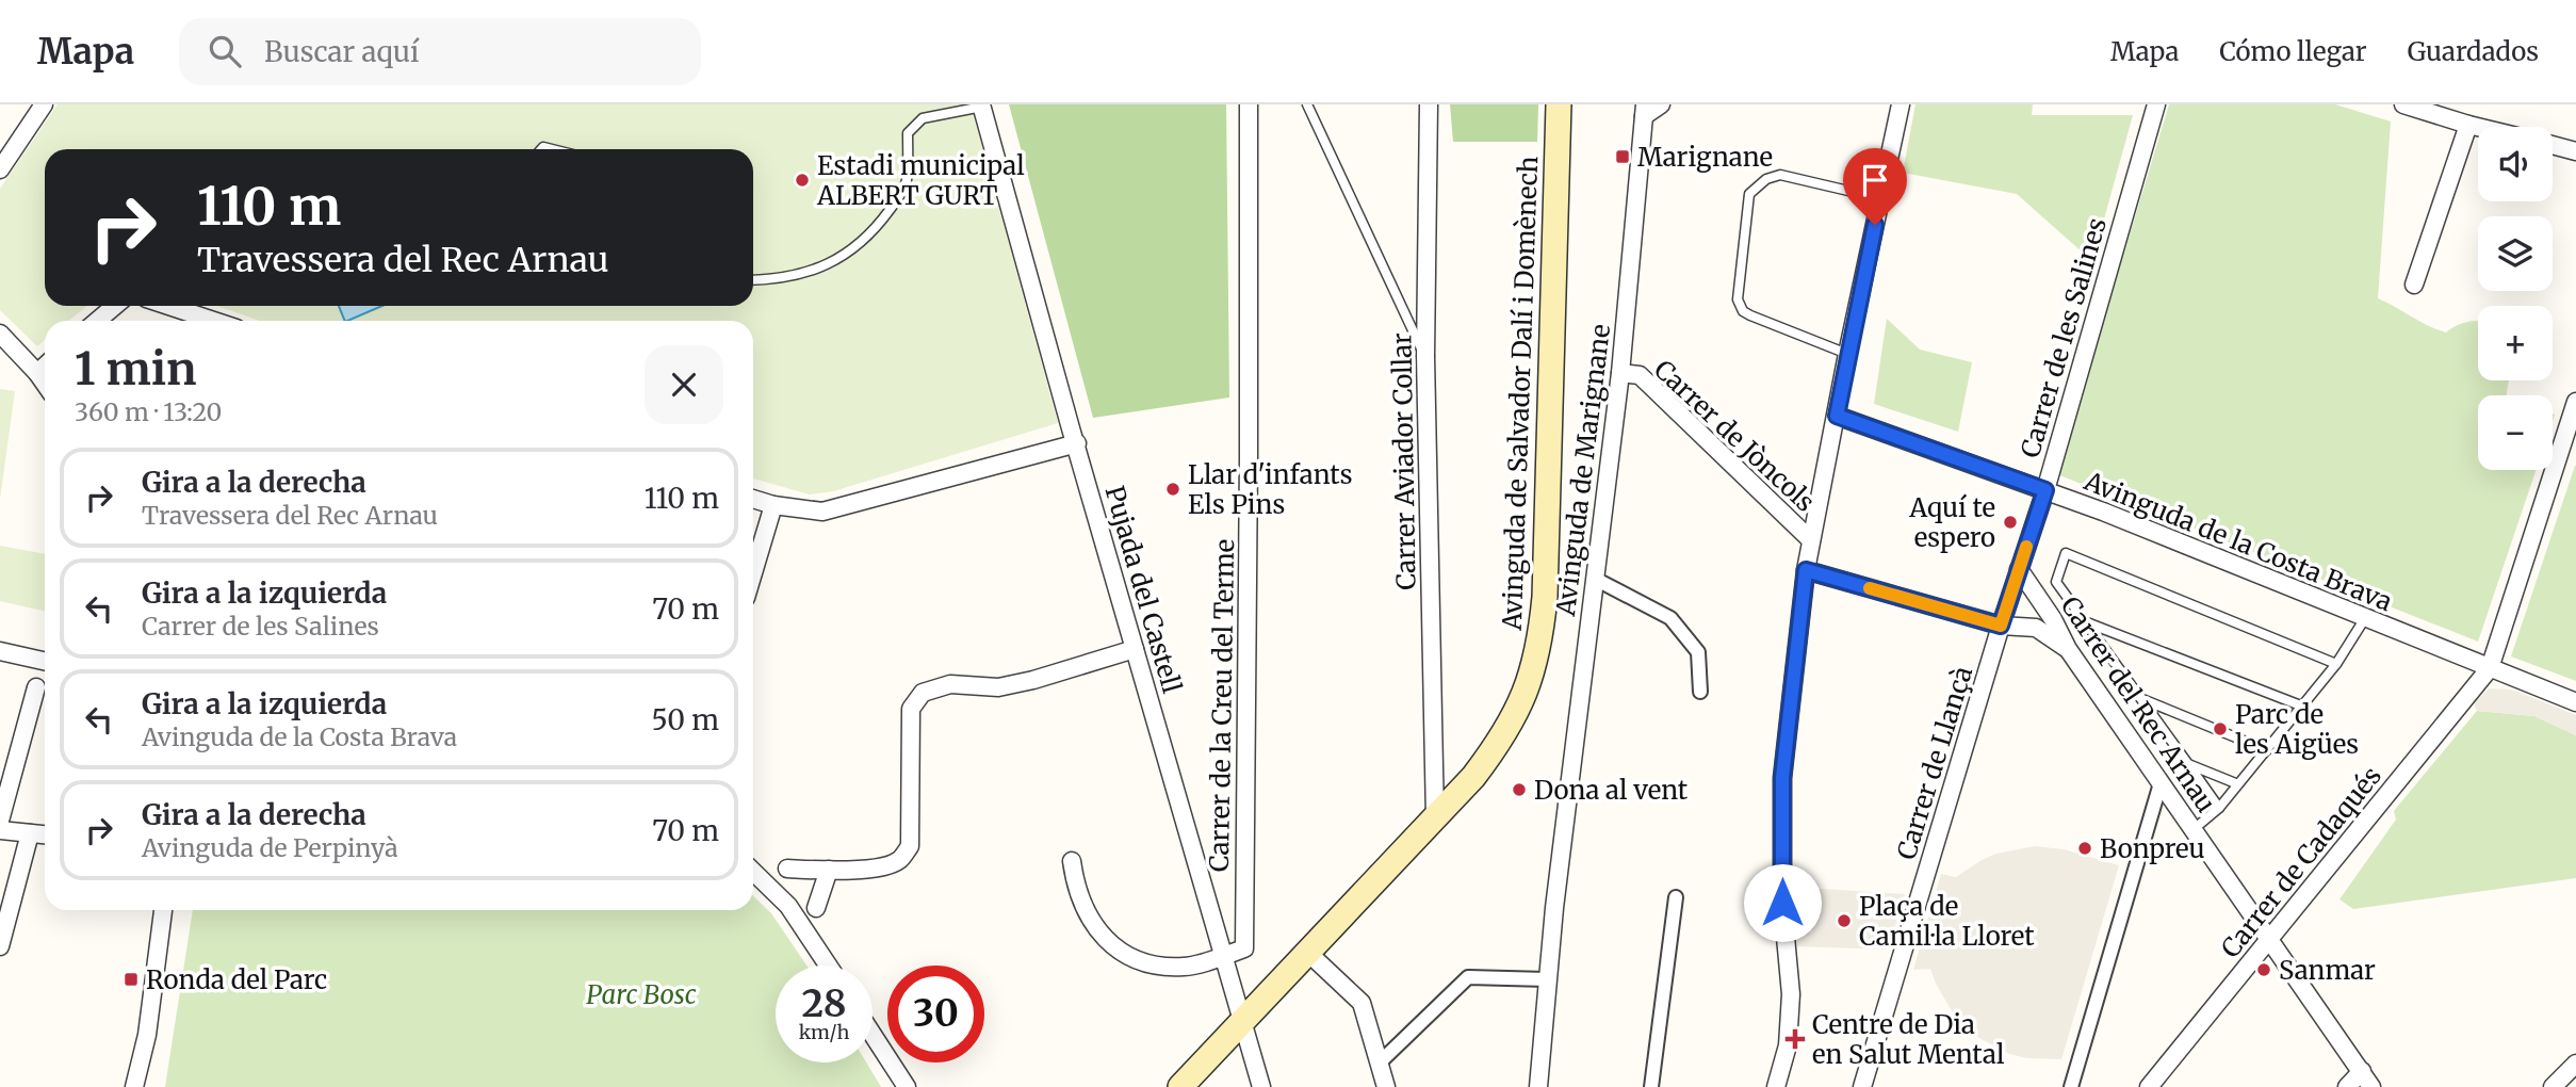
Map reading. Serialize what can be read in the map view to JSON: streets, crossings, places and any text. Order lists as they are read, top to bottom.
{
  "streets": {
    "main road": ["Avinguda de Salvador Dalí i Domènech"],
    "street": [
      "Carrer de les Salines",
      "Carrer de Jòncols",
      "Carrer Aviador Collar",
      "Avinguda de Marignane",
      "Avinguda de la Costa Brava",
      "Pujada del Castell",
      "Carrer del Rec Arnau",
      "Carrer de la Creu del Terme",
      "Carrer de Llançà",
      "Carrer de Cadaqués"
    ]
  },
  "crossings": [
    ["Carrer de les Salines", "Avinguda de la Costa Brava"],
    ["Carrer de les Salines", "Carrer del Rec Arnau"],
    ["Carrer de les Salines", "Carrer de Llançà"],
    ["Avinguda de Salvador Dalí i Domènech", "Carrer Aviador Collar"],
    ["Avinguda de Salvador Dalí i Domènech", "Pujada del Castell"],
    ["Carrer de Jòncols", "Avinguda de Marignane"],
    ["Avinguda de la Costa Brava", "Carrer de Cadaqués"],
    ["Pujada del Castell", "Carrer de la Creu del Terme"],
    ["Carrer del Rec Arnau", "Carrer de Cadaqués"]
  ],
  "parks": ["Parc Bosc"],
  "places": {
    "transit": ["Marignane", "Ronda del Parc"],
    "other": [
      "Estadi municipal ALBERT GURT",
      "Llar d'infants Els Pins",
      "Aquí te espero",
      "Parc de les Aigües",
      "Dona al vent",
      "Bonpreu",
      "Plaça de Camil·la Lloret",
      "Sanmar"
    ],
    "health": ["Centre de Dia en Salut Mental"]
  },
  "page": {
    "header": "Mapa",
    "search": "Buscar aquí",
    "nav": ["Mapa", "Cómo llegar", "Guardados"],
    "map_buttons": ["+", "−"],
    "turn": ["110 m", "Travessera del Rec Arnau"],
    "heading": ["1 min", "360 m · 13:20"],
    "list": [
      {
        "name": "Gira a la derecha",
        "note": "Travessera del Rec Arnau",
        "value": "110 m"
      },
      {
        "name": "Gira a la izquierda",
        "note": "Carrer de les Salines",
        "value": "70 m"
      },
      {
        "name": "Gira a la izquierda",
        "note": "Avinguda de la Costa Brava",
        "value": "50 m"
      },
      {
        "name": "Gira a la derecha",
        "note": "Avinguda de Perpinyà",
        "value": "70 m"
      }
    ],
    "speed": "28 km/h",
    "limit": "30"
  }
}
